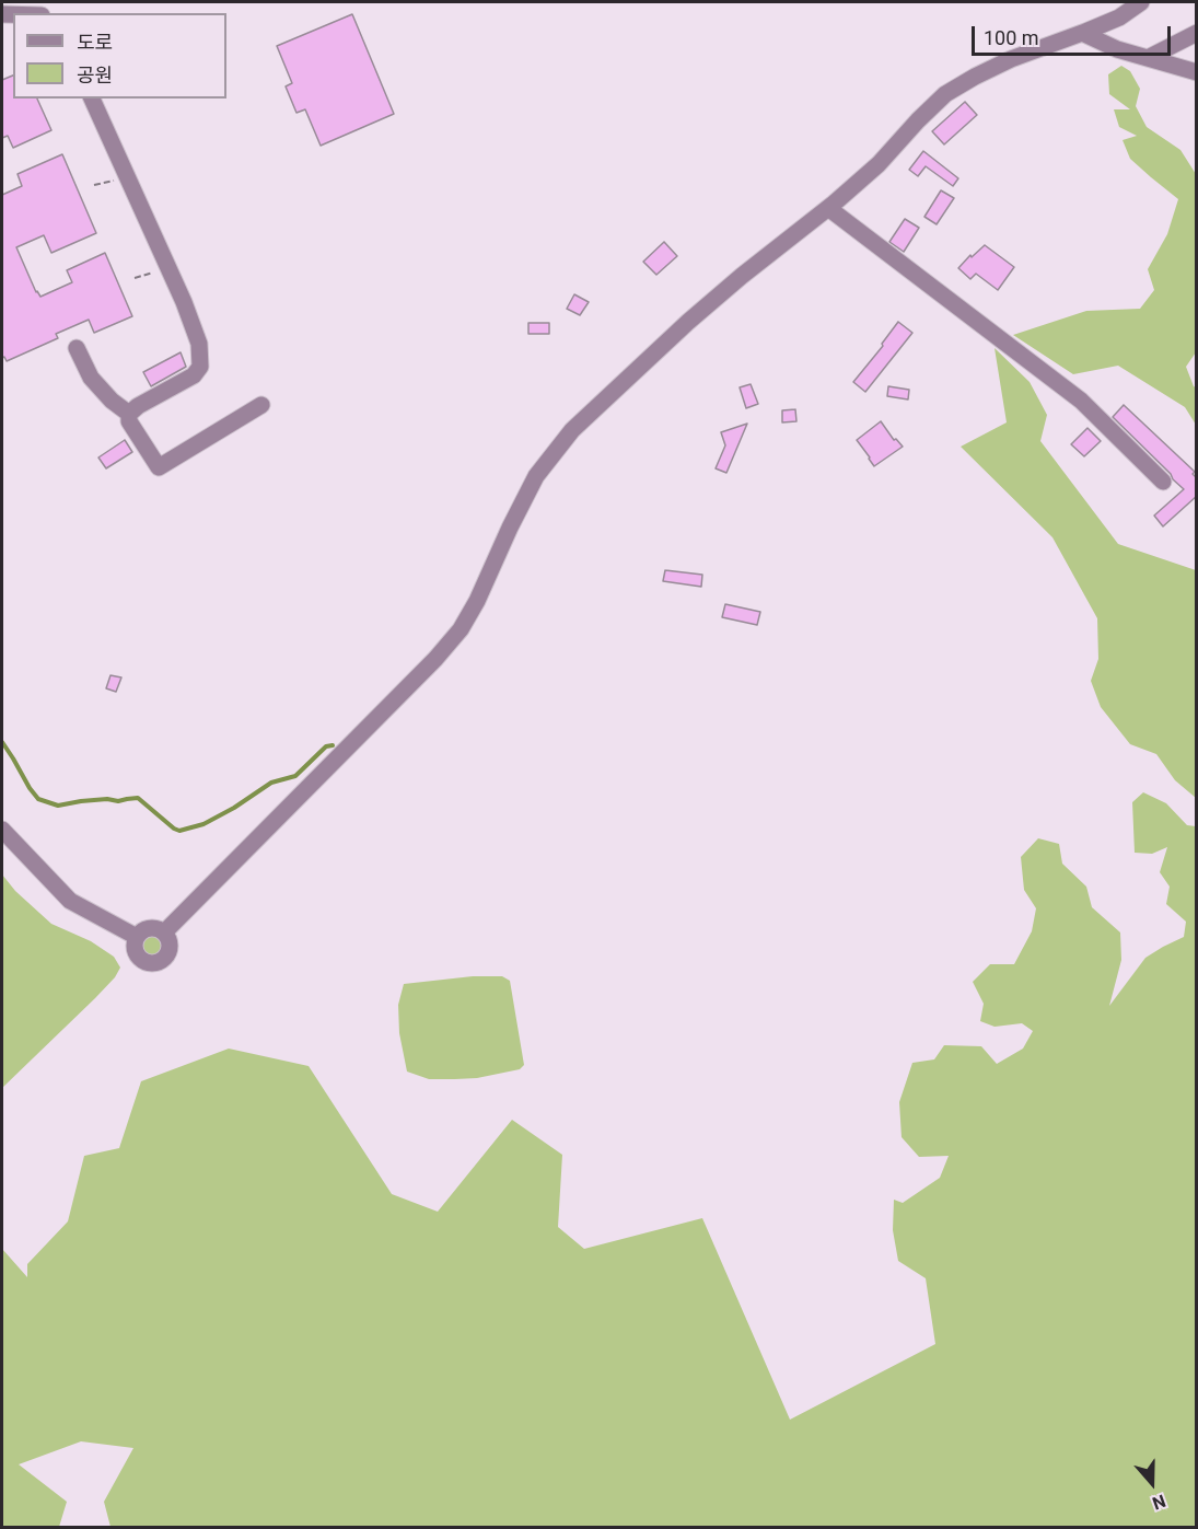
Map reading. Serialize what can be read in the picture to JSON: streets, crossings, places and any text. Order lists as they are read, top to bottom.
{
  "legend": ["도로", "공원"],
  "scale_bar": "100 m",
  "north": "bottom"
}
